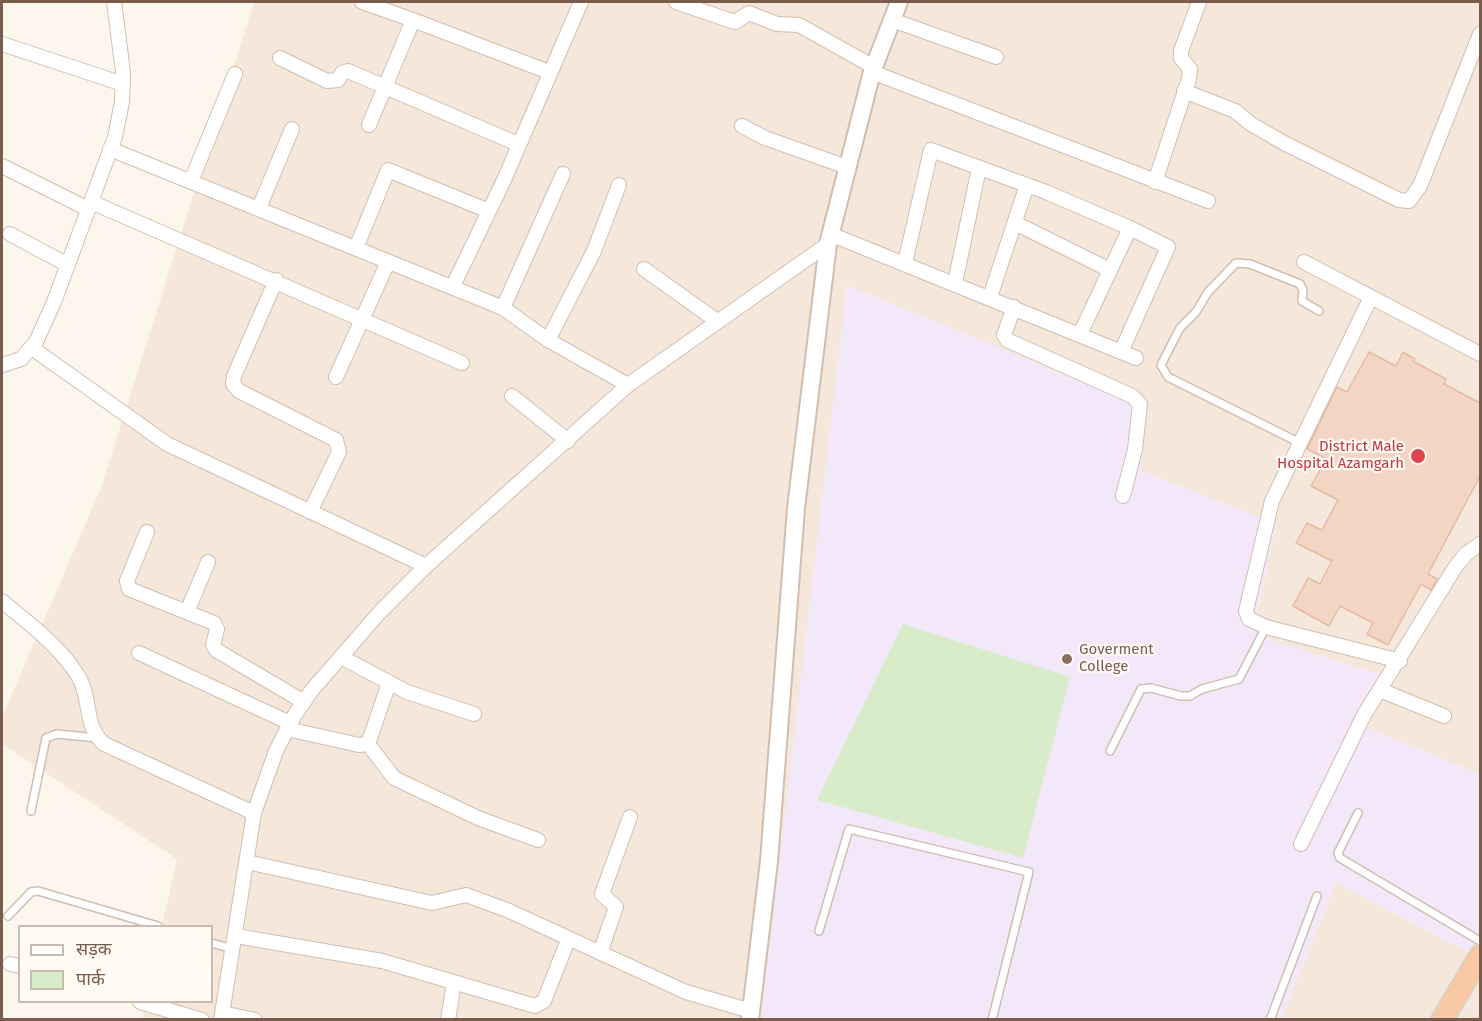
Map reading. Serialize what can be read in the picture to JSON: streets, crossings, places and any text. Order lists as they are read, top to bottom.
{
  "places": ["District Male Hospital Azamgarh", "Goverment College"],
  "legend": ["सड़क", "पार्क"]
}
